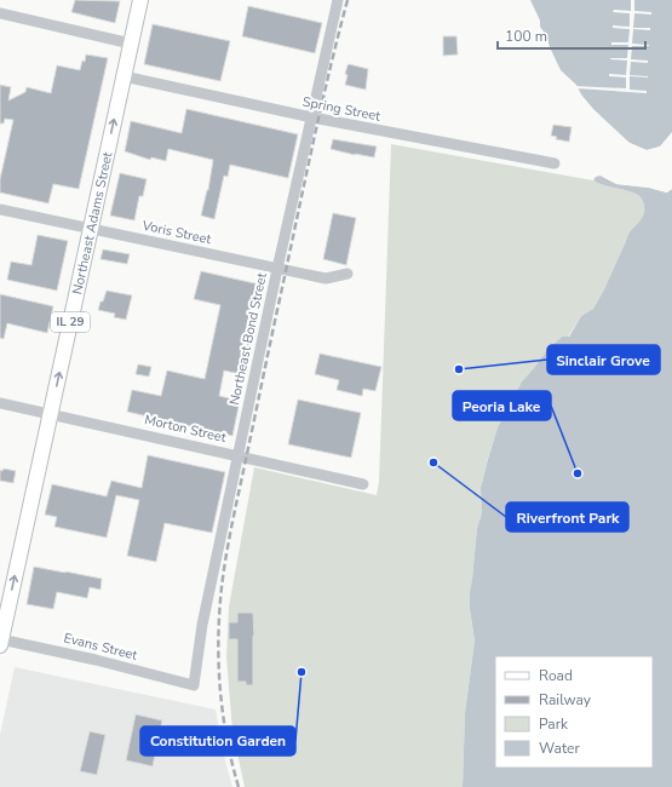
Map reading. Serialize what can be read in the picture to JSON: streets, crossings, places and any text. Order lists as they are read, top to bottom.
{
  "streets": {
    "main road": ["Northeast Adams Street", "IL 29"],
    "street": [
      "Spring Street",
      "Voris Street",
      "Northeast Bond Street",
      "Morton Street",
      "Evans Street"
    ]
  },
  "crossings": [
    ["Spring Street", "Northeast Adams Street"],
    ["Spring Street", "Northeast Bond Street"],
    ["Northeast Adams Street", "Voris Street"],
    ["Northeast Adams Street", "Morton Street"],
    ["Northeast Adams Street", "Evans Street"],
    ["Voris Street", "Northeast Bond Street"],
    ["Northeast Bond Street", "Morton Street"],
    ["Northeast Bond Street", "Evans Street"]
  ],
  "one_way": ["Northeast Adams Street"],
  "places": [
    "Sinclair Grove",
    "Riverfront Park",
    "Peoria Lake",
    "Constitution Garden"
  ],
  "legend": [
    "Road",
    "Railway",
    "Park",
    "Water"
  ],
  "scale_bar": "100 m"
}
